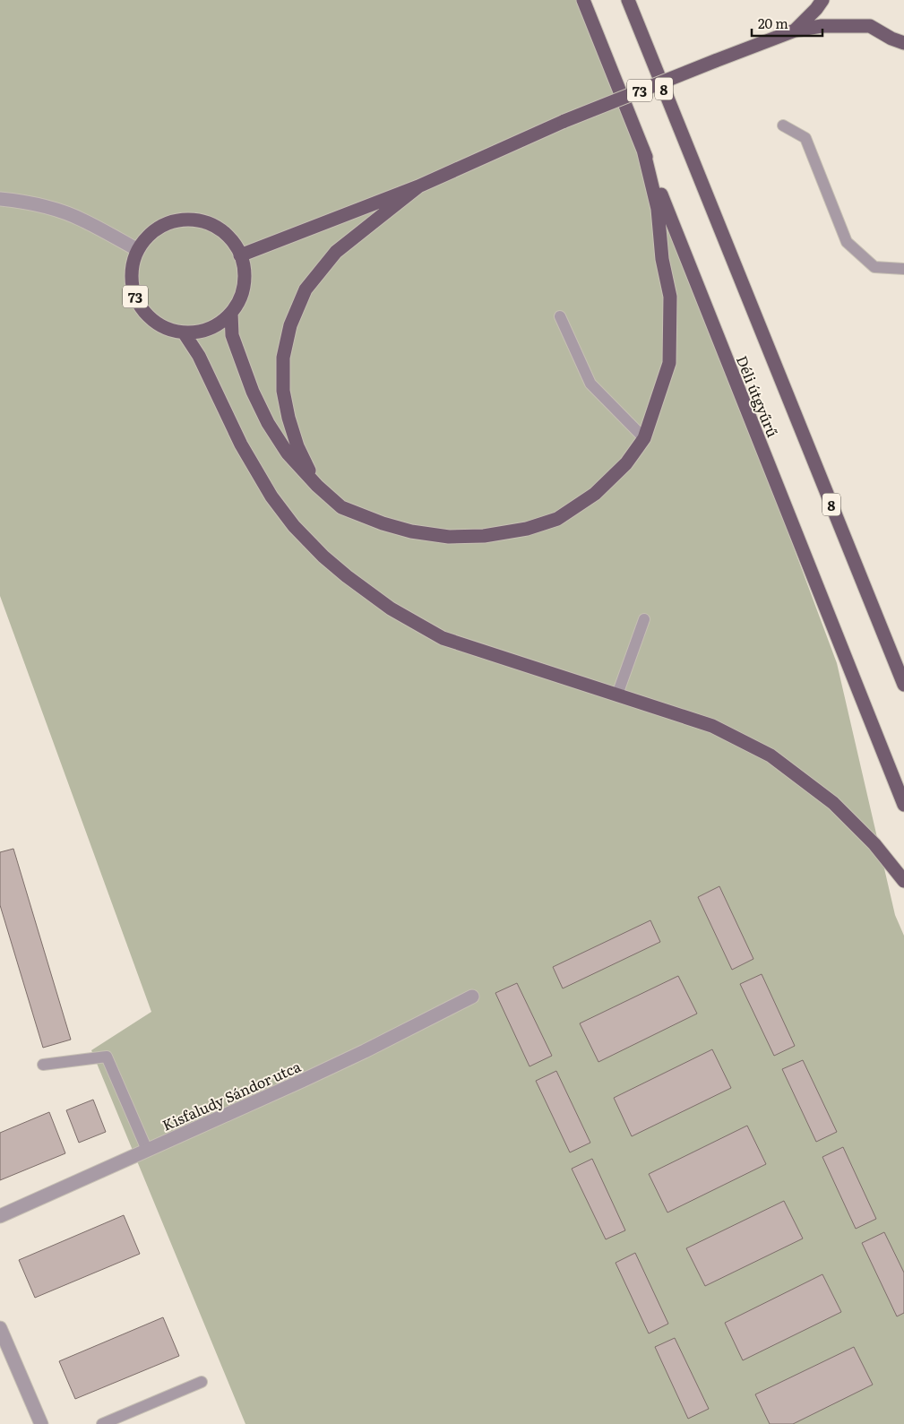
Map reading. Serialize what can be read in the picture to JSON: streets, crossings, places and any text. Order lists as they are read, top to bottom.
{
  "streets": {
    "main road": ["8", "73", "Déli útgyűrű"],
    "street": ["Kisfaludy Sándor utca"]
  },
  "scale_bar": "20 m"
}
